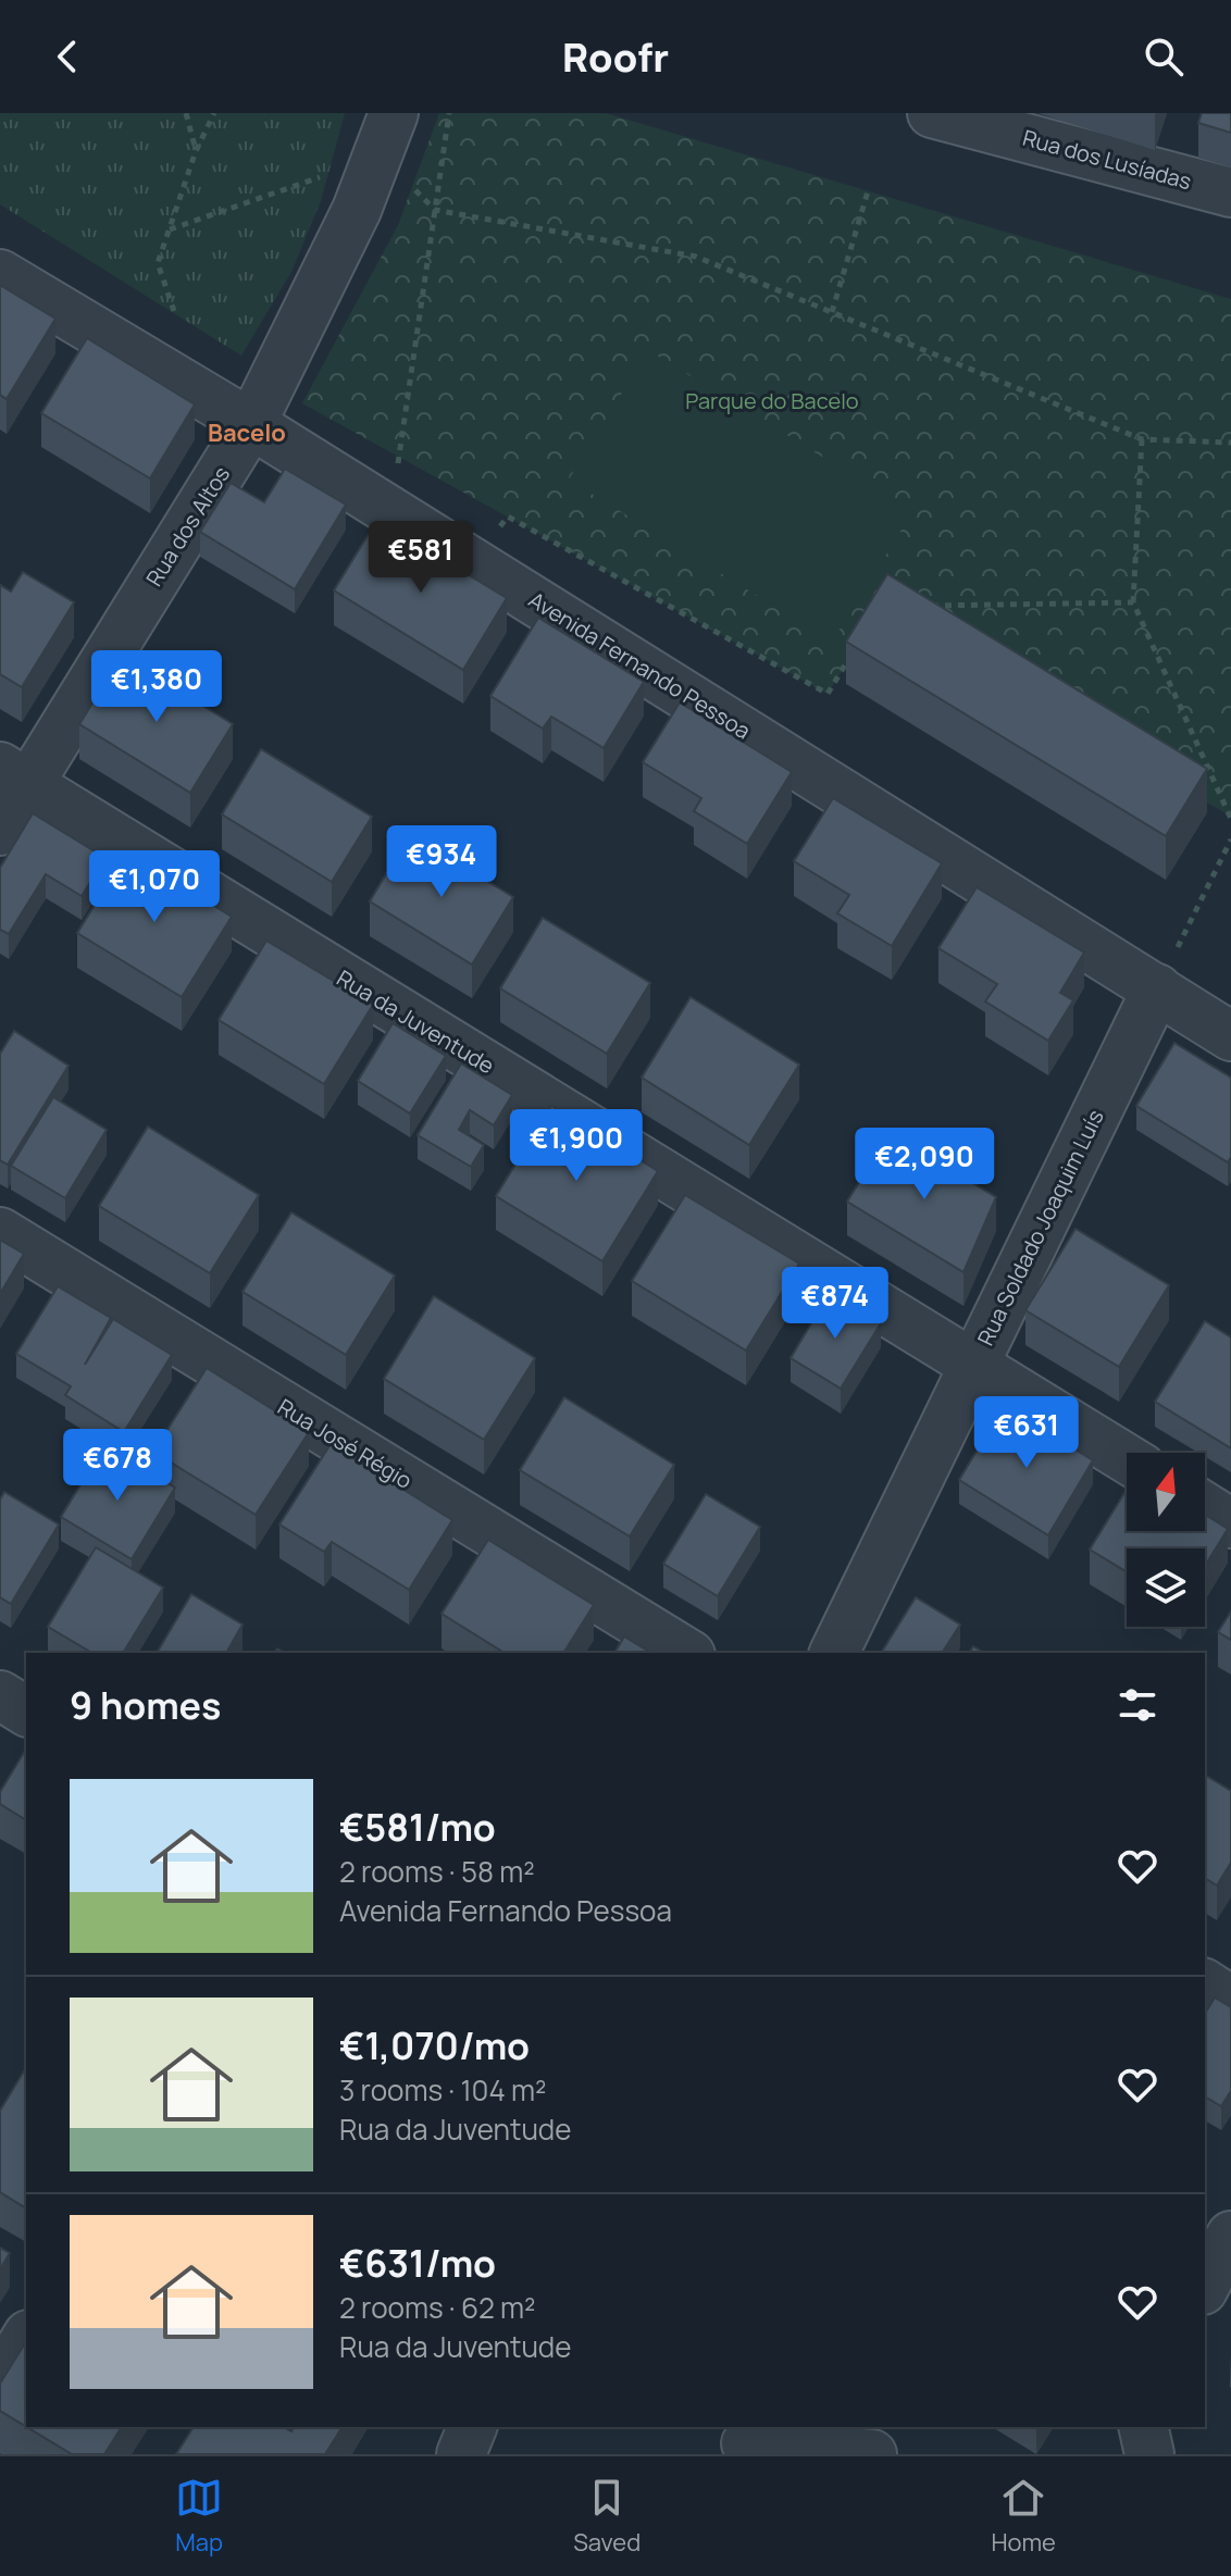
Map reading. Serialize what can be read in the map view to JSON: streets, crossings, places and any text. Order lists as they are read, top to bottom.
{
  "streets": {
    "street": [
      "Rua dos Lusíadas",
      "Rua dos Altos",
      "Avenida Fernando Pessoa",
      "Rua da Juventude",
      "Rua Soldado Joaquim Luís",
      "Rua José Régio"
    ]
  },
  "crossings": [
    ["Rua dos Altos", "Avenida Fernando Pessoa"],
    ["Rua dos Altos", "Rua da Juventude"],
    ["Avenida Fernando Pessoa", "Rua Soldado Joaquim Luís"],
    ["Rua da Juventude", "Rua Soldado Joaquim Luís"]
  ],
  "districts": ["Bacelo"],
  "parks": ["Parque do Bacelo"],
  "north": "top",
  "page": {
    "header": "Roofr",
    "price": [
      "€581",
      "€1,380",
      "€934",
      "€1,070",
      "€1,900",
      "€2,090",
      "€874",
      "€631",
      "€678"
    ],
    "heading": "9 homes",
    "list": [
      {
        "name": "€581/mo",
        "note": "2 rooms · 58 m² · Avenida Fernando Pessoa"
      },
      {
        "name": "€1,070/mo",
        "note": "3 rooms · 104 m² · Rua da Juventude"
      },
      {
        "name": "€631/mo",
        "note": "2 rooms · 62 m² · Rua da Juventude"
      }
    ],
    "tabs": ["Map", "Saved", "Home"]
  }
}
